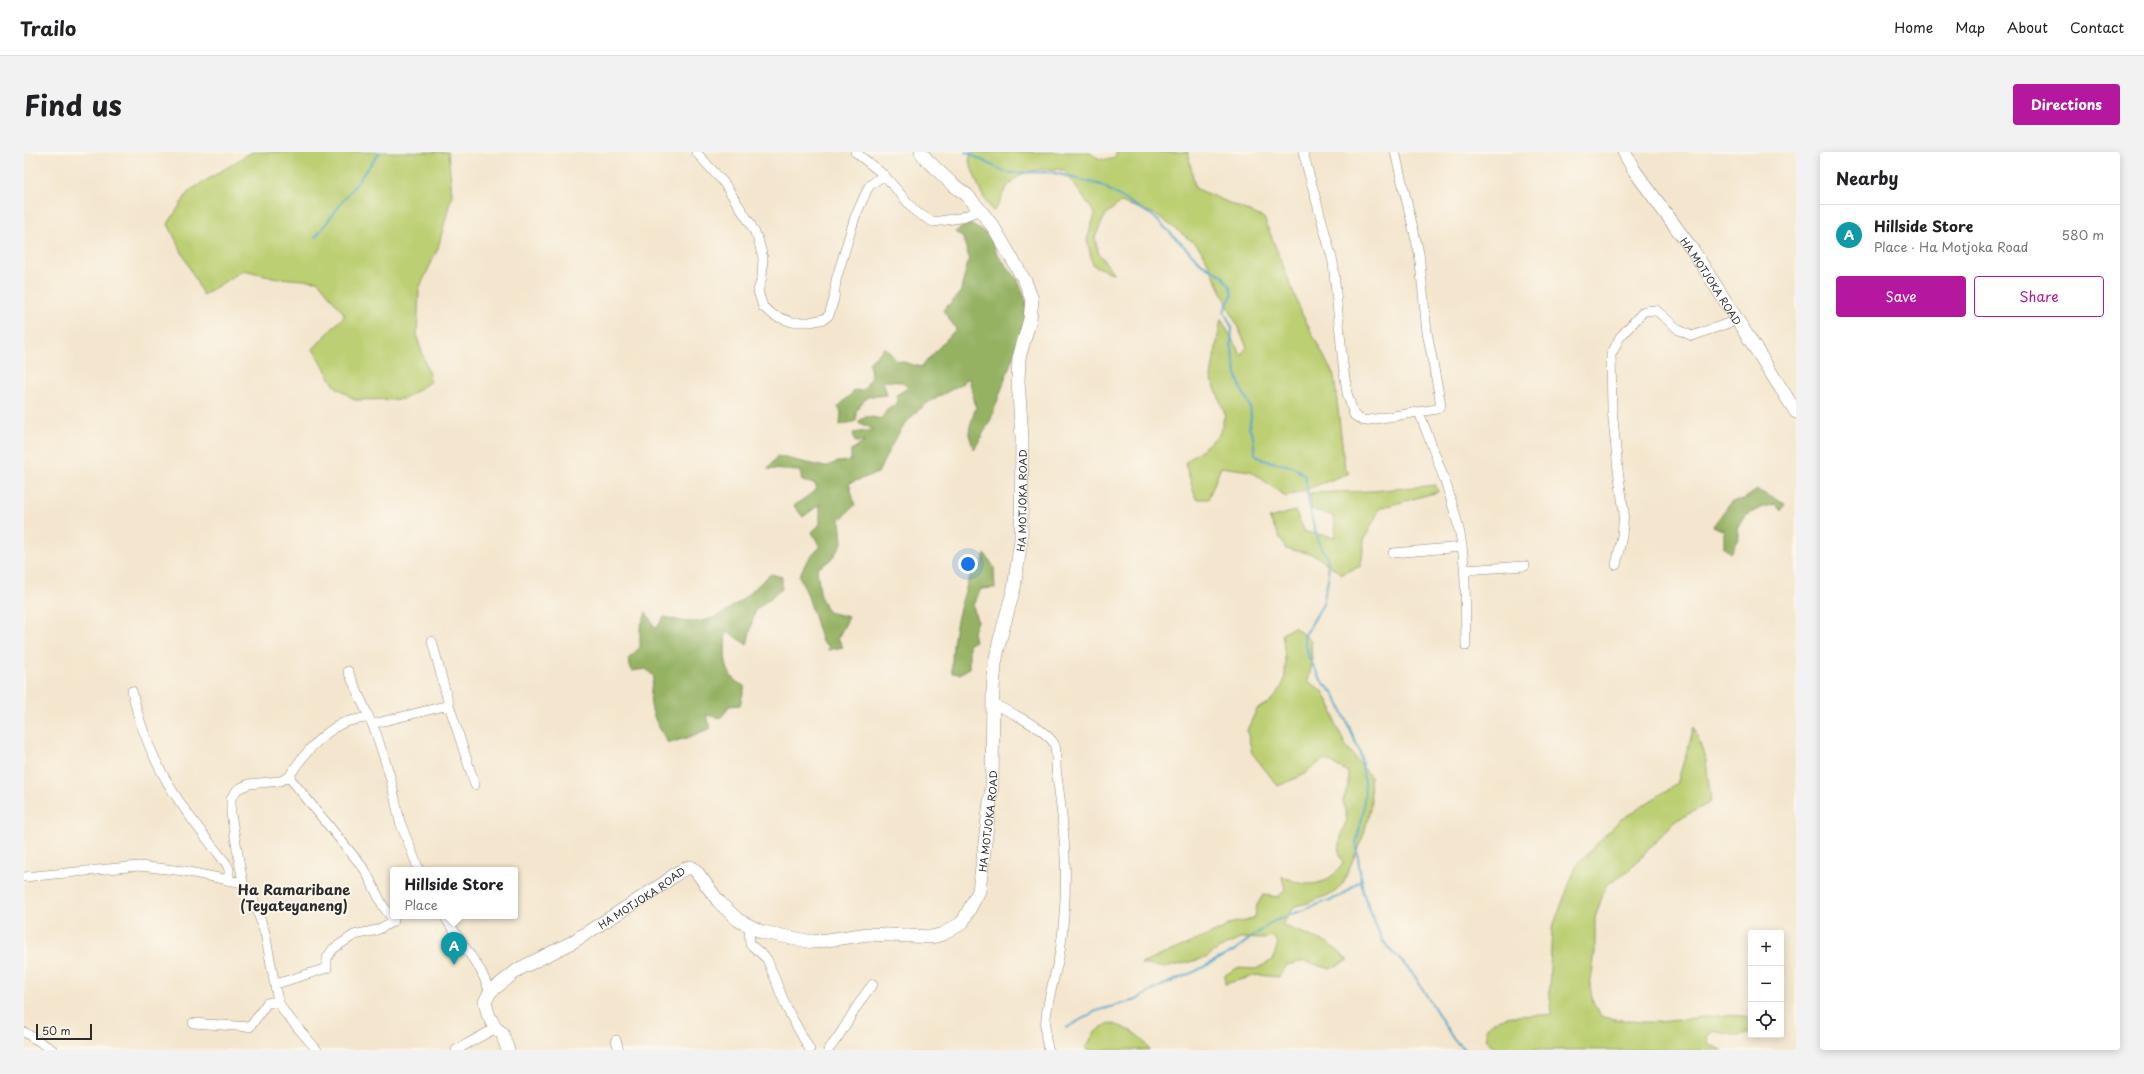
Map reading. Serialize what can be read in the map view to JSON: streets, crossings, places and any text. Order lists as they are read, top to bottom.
{
  "streets": {
    "street": ["HA MOTJOKA ROAD"]
  },
  "districts": ["Ha Ramaribane (Teyateyaneng)"],
  "scale_bar": "50 m",
  "page": {
    "header": "Trailo",
    "nav": [
      "Home",
      "Map",
      "About",
      "Contact"
    ],
    "title": "Find us",
    "buttons": [
      "Directions",
      ["Save", "Share"]
    ],
    "heading": "Nearby",
    "list": [
      {
        "mark": "A",
        "name": "Hillside Store",
        "note": "Place · Ha Motjoka Road",
        "value": "580 m"
      }
    ],
    "popup": ["Hillside Store", "Place"],
    "map_buttons": ["+", "−"],
    "pins": "A",
    "scale": "50 m"
  }
}
